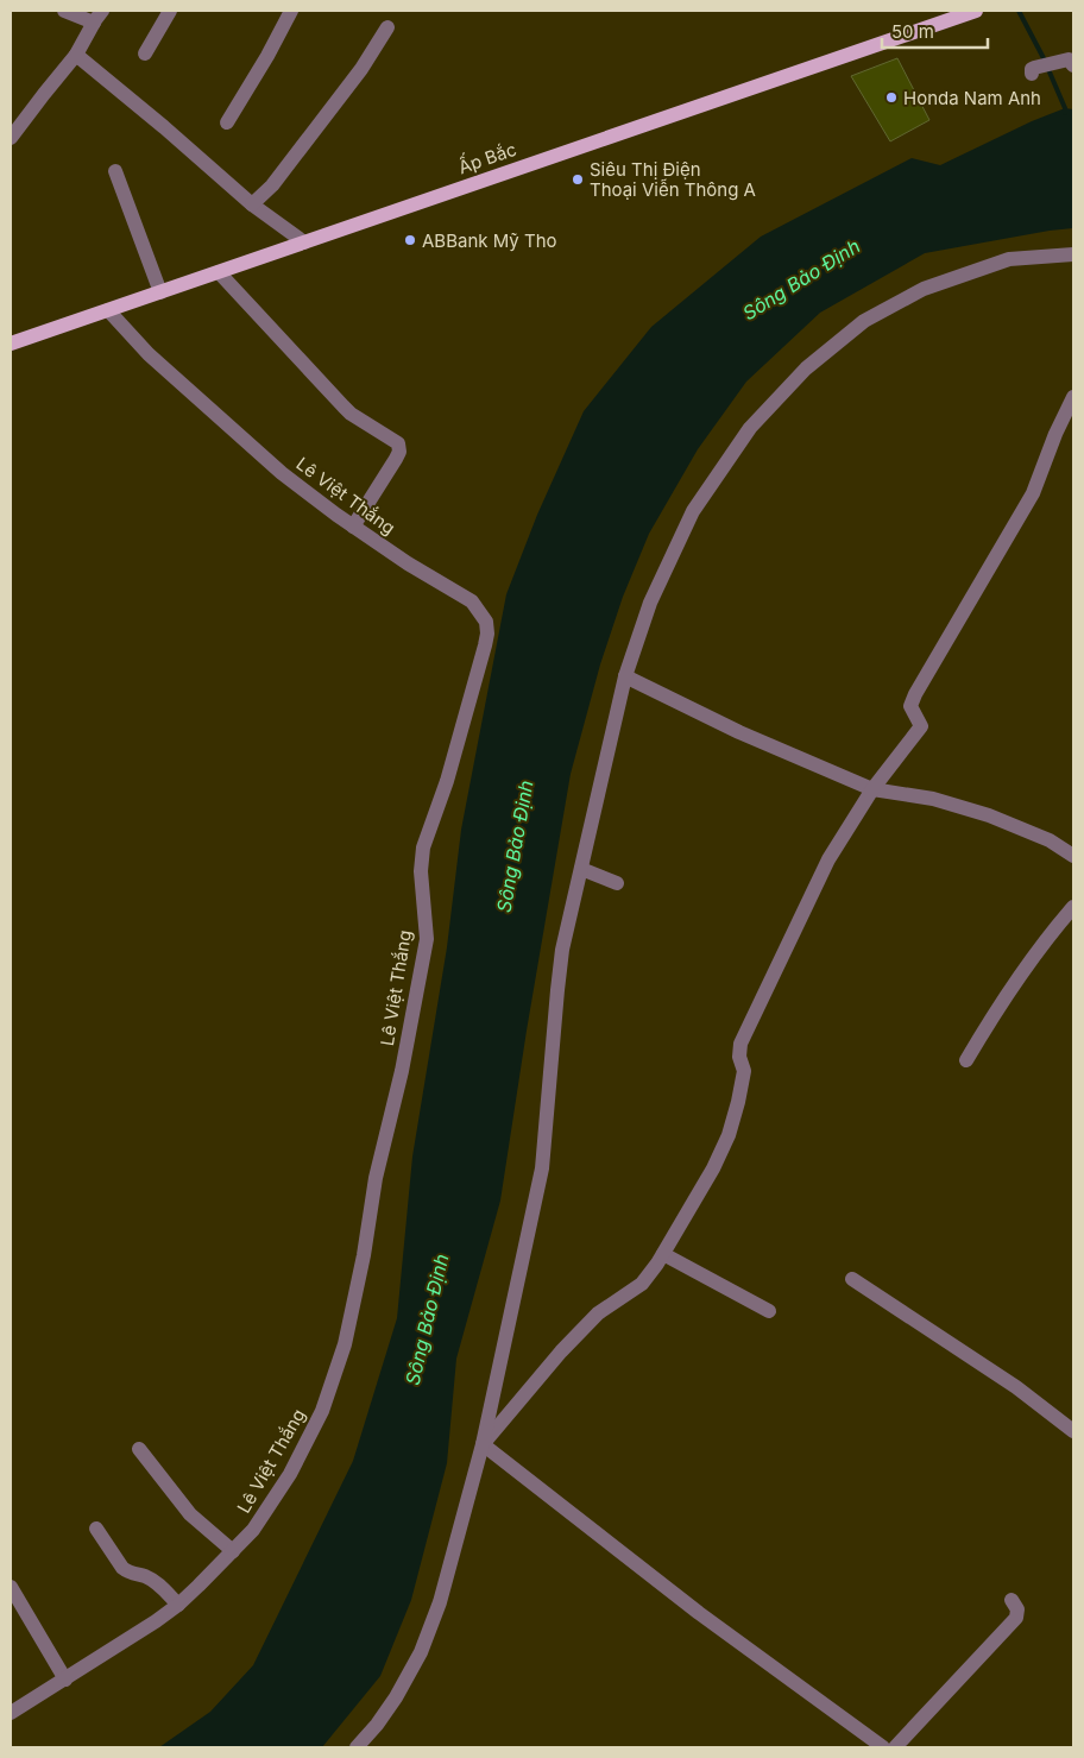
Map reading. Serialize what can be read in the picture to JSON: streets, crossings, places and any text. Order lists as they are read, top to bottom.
{
  "streets": {
    "main road": ["Ấp Bắc"],
    "street": ["Lê Việt Thắng"]
  },
  "crossings": [
    ["Ấp Bắc", "Lê Việt Thắng"]
  ],
  "water": ["Sông Bảo Định"],
  "places": ["Honda Nam Anh", "Siêu Thị Điện Thoại Viễn Thông A", "ABBank Mỹ Tho"],
  "scale_bar": "50 m"
}
